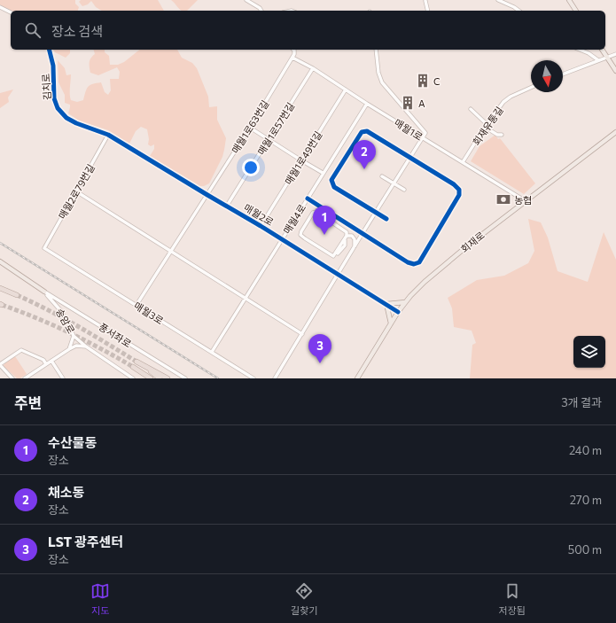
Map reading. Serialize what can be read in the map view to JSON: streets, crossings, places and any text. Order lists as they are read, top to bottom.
{
  "streets": {
    "main road": ["회재로", "송암로"],
    "street": [
      "김치로",
      "회재유통길",
      "매월1로63번길",
      "매월1로57번길",
      "매월1로",
      "매월1로49번길",
      "매월2로79번길",
      "매월2로",
      "매월4로",
      "매월3로",
      "풍서좌로"
    ]
  },
  "crossings": [
    ["김치로", "매월2로79번길"],
    ["김치로", "매월2로"],
    ["회재유통길", "매월1로"],
    ["매월1로63번길", "매월1로"],
    ["매월1로63번길", "매월2로"],
    ["매월1로63번길", "매월3로"],
    ["매월1로57번길", "매월1로"],
    ["매월1로57번길", "매월2로"],
    ["매월1로", "매월1로49번길"],
    ["매월1로", "매월4로"],
    ["매월1로", "회재로"],
    ["매월1로49번길", "매월2로"],
    ["매월2로79번길", "매월2로"],
    ["매월2로79번길", "매월3로"],
    ["매월2로", "매월4로"],
    ["매월2로", "회재로"],
    ["매월4로", "매월3로"],
    ["송암로", "풍서좌로"]
  ],
  "places": {
    "building": ["C", "A"],
    "bank": ["농협"]
  },
  "north": "bottom",
  "page": {
    "search": "장소 검색",
    "pins": ["2", "1", "3"],
    "heading": ["주변", "3개 결과"],
    "list": [
      {
        "mark": "1",
        "name": "수산물동",
        "note": "장소",
        "value": "240 m"
      },
      {
        "mark": "2",
        "name": "채소동",
        "note": "장소",
        "value": "270 m"
      },
      {
        "mark": "3",
        "name": "LST 광주센터",
        "note": "장소",
        "value": "500 m"
      }
    ],
    "nav": ["지도", "길찾기", "저장됨"]
  }
}
